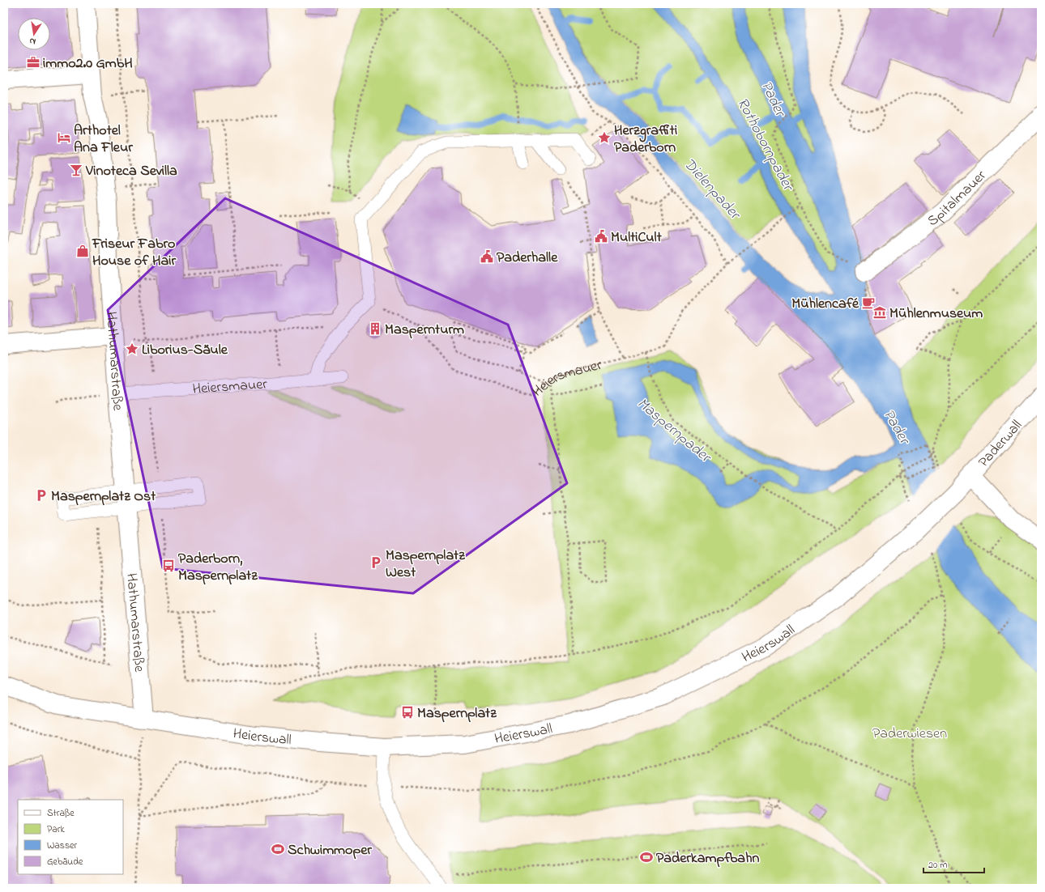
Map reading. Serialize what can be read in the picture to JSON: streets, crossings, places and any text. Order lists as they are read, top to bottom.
{
  "streets": {
    "street": [
      "Spitalmauer",
      "Hathumarstraße",
      "Paderwall",
      "Heierswall"
    ],
    "lane": ["Heiersmauer"]
  },
  "crossings": [
    ["Hathumarstraße", "Heiersmauer"],
    ["Hathumarstraße", "Heierswall"],
    ["Paderwall", "Heierswall"]
  ],
  "water": [
    "Pader",
    "Rothobornpader",
    "Dielenpader",
    "Maspernpader"
  ],
  "parks": ["Paderwiesen"],
  "places": {
    "office": ["immo2.0 GmbH"],
    "hotel": ["Arthotel Ana Fleur"],
    "place": ["Herzgraffiti Paderborn", "Liborius-Säule"],
    "bar": ["Vinoteca Sevilla"],
    "public building": ["MultiCult", "Paderhalle"],
    "shop": ["Friseur Fabro House of Hair"],
    "cafe": ["Mühlencafé"],
    "museum": ["Mühlenmuseum"],
    "building": ["Maspernturm"],
    "parking": ["Maspernplatz Ost", "Maspernplatz West"],
    "bus stop": ["Paderborn, Maspernplatz", "Maspernplatz"],
    "sports": ["Schwimmoper", "Paderkampfbahn"]
  },
  "legend": [
    "Straße",
    "Park",
    "Wasser",
    "Gebäude"
  ],
  "scale_bar": "20 m",
  "north": "bottom"
}
